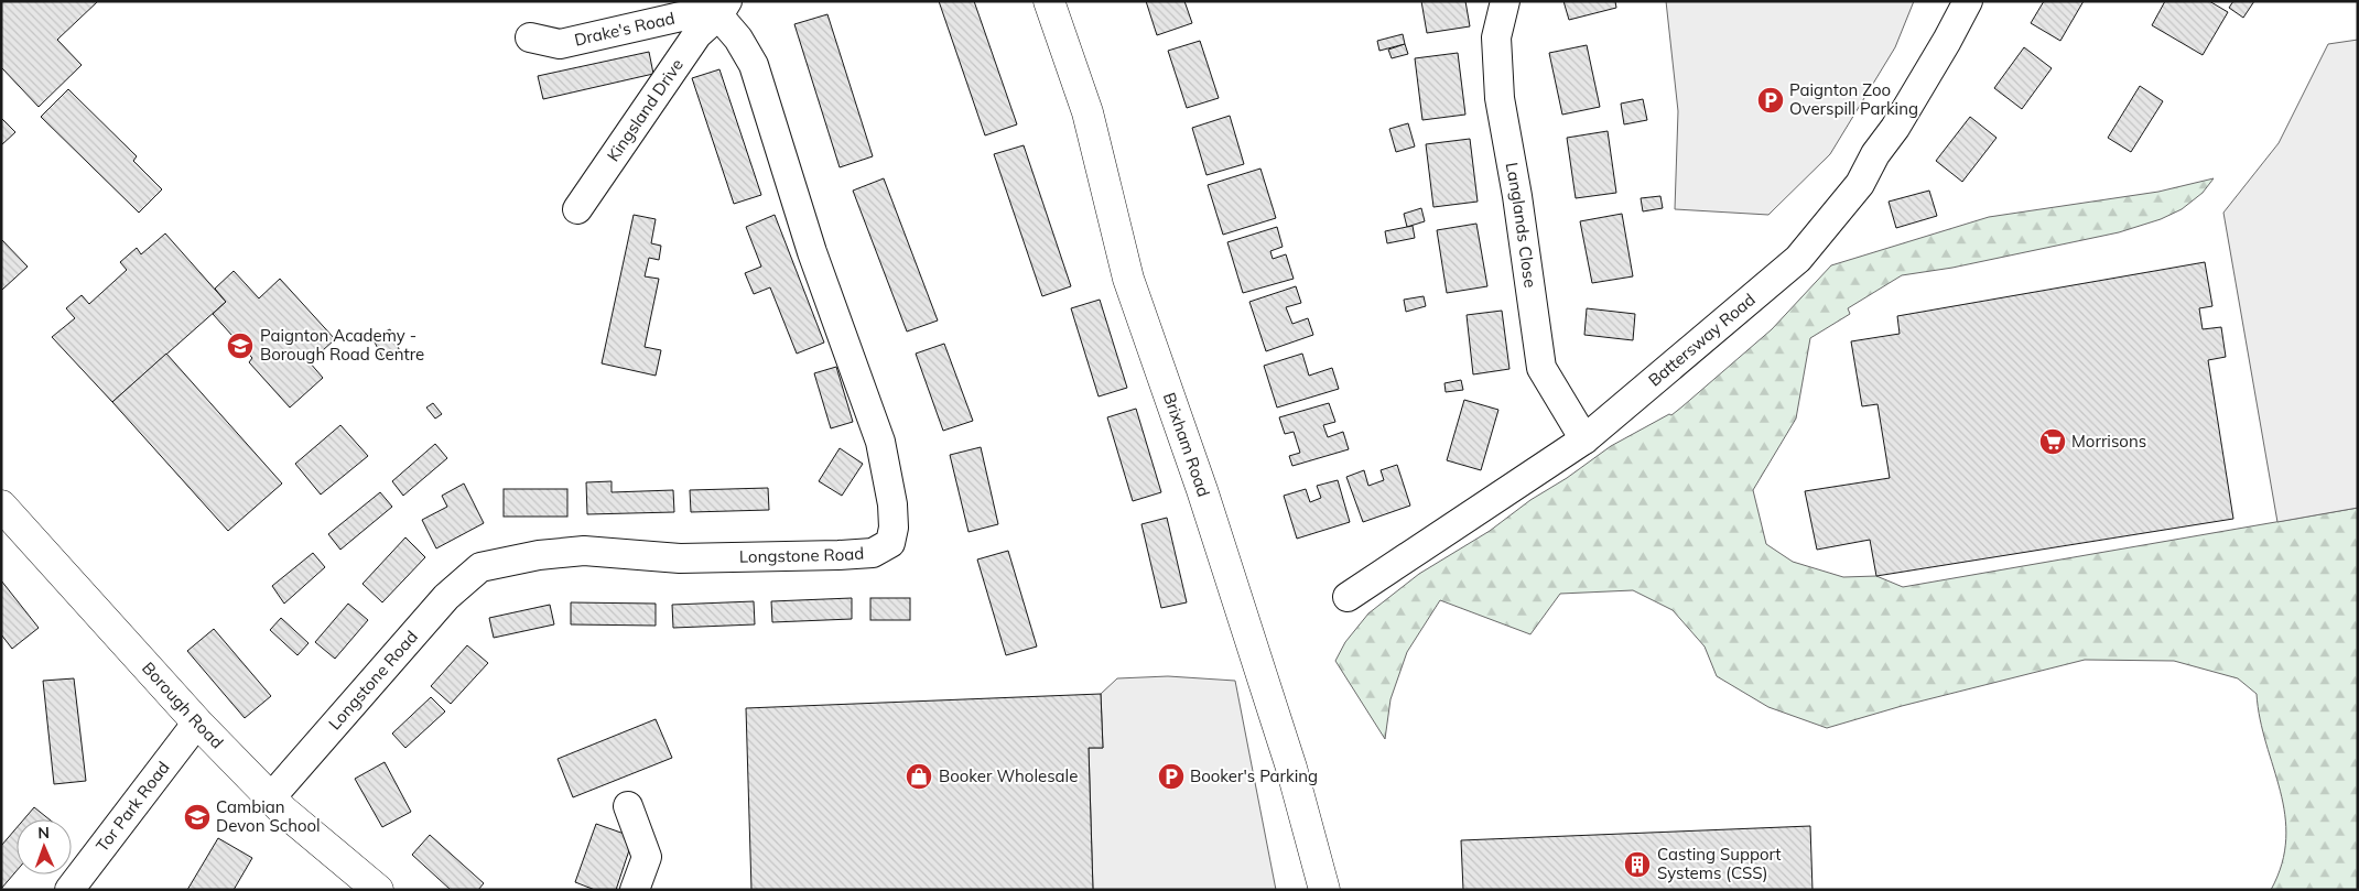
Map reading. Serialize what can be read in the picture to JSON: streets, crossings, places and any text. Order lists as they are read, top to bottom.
{
  "streets": {
    "main road": ["Brixham Road", "Borough Road"],
    "street": [
      "Drake's Road",
      "Kingsland Drive",
      "Langlands Close",
      "Battersway Road",
      "Longstone Road",
      "Tor Park Road"
    ]
  },
  "crossings": [
    ["Drake's Road", "Kingsland Drive"],
    ["Drake's Road", "Longstone Road"],
    ["Kingsland Drive", "Longstone Road"],
    ["Langlands Close", "Battersway Road"],
    ["Longstone Road", "Borough Road"],
    ["Borough Road", "Tor Park Road"]
  ],
  "places": {
    "parking": ["Paignton Zoo Overspill Parking", "Booker's Parking"],
    "school or university": ["Paignton Academy - Borough Road Centre", "Cambian Devon School"],
    "supermarket": ["Morrisons"],
    "shop": ["Booker Wholesale"],
    "building": ["Casting Support Systems (CSS)"]
  },
  "north": "top"
}
